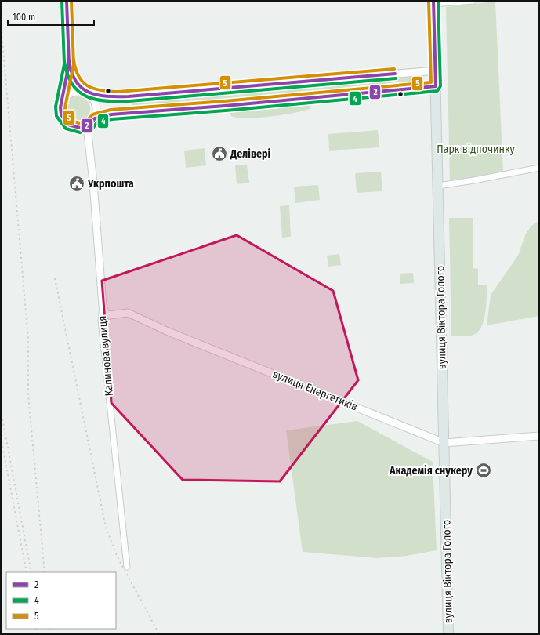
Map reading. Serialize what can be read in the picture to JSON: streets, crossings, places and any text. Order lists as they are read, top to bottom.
{
  "streets": {
    "main road": ["вулиця Віктора Голого"],
    "street": ["Калинова вулиця", "вулиця Енергетиків"]
  },
  "crossings": [
    ["вулиця Віктора Голого", "вулиця Енергетиків"],
    ["Калинова вулиця", "вулиця Енергетиків"]
  ],
  "parks": ["Парк відпочинку"],
  "places": {
    "public building": ["Делівері", "Укрпошта"],
    "sports": ["Академія снукеру"]
  },
  "lines": ["transit line 2", "transit line 4", "transit line 5"],
  "legend": ["2", "4", "5"],
  "scale_bar": "100 m"
}
